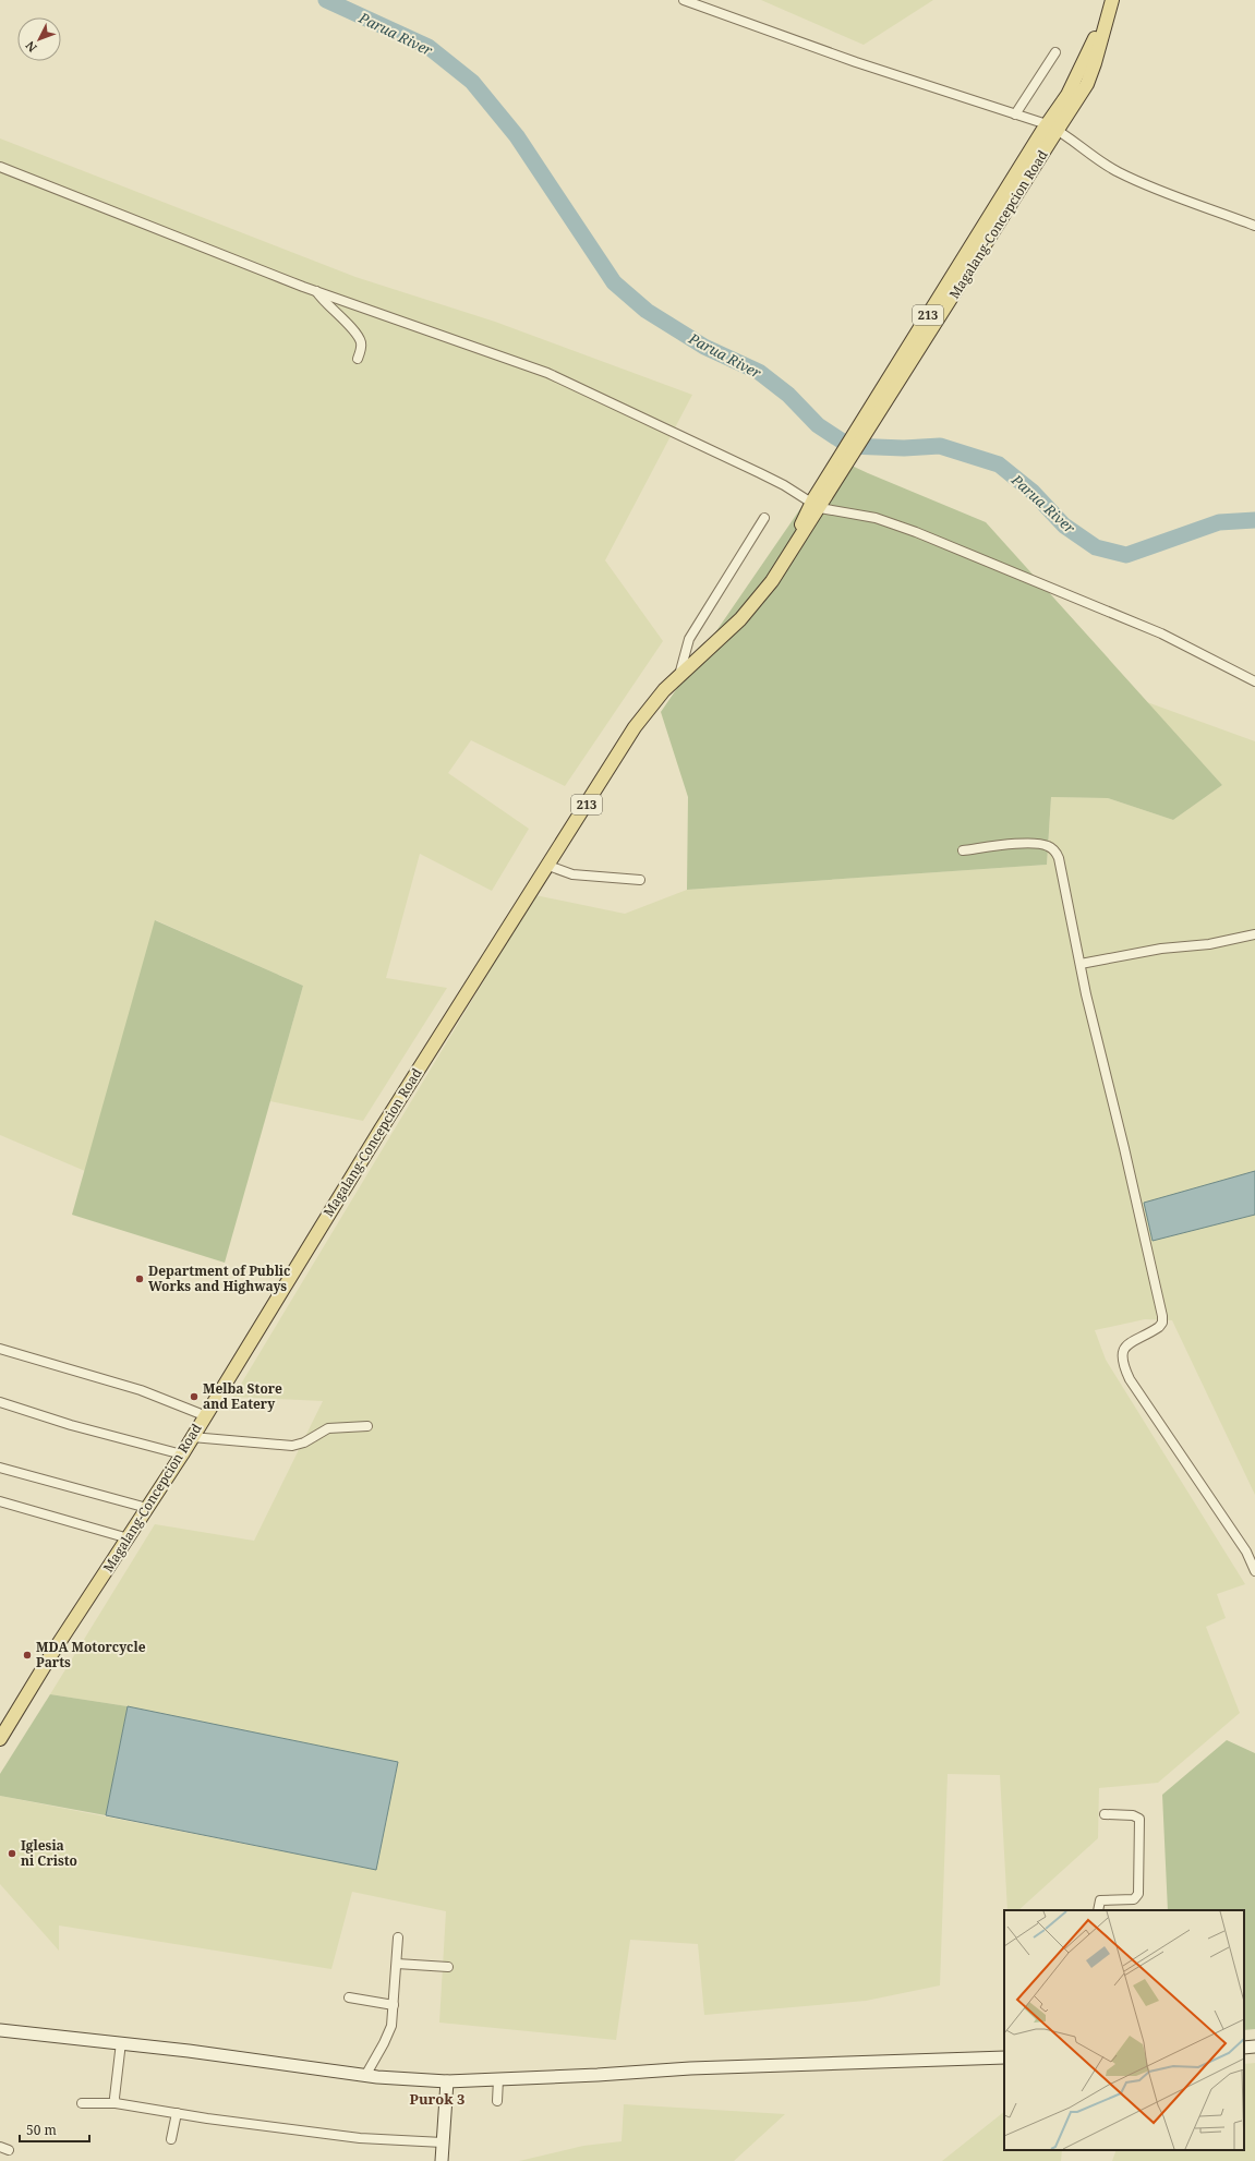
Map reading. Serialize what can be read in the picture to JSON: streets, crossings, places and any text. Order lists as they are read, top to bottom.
{
  "streets": {
    "main road": ["Magalang-Concepcion Road", "213"]
  },
  "districts": ["Purok 3"],
  "water": ["Parua River"],
  "places": [
    "Department of Public Works and Highways",
    "Melba Store and Eatery",
    "MDA Motorcycle Parts",
    "Iglesia ni Cristo"
  ],
  "scale_bar": "50 m",
  "north": "bottom left"
}
